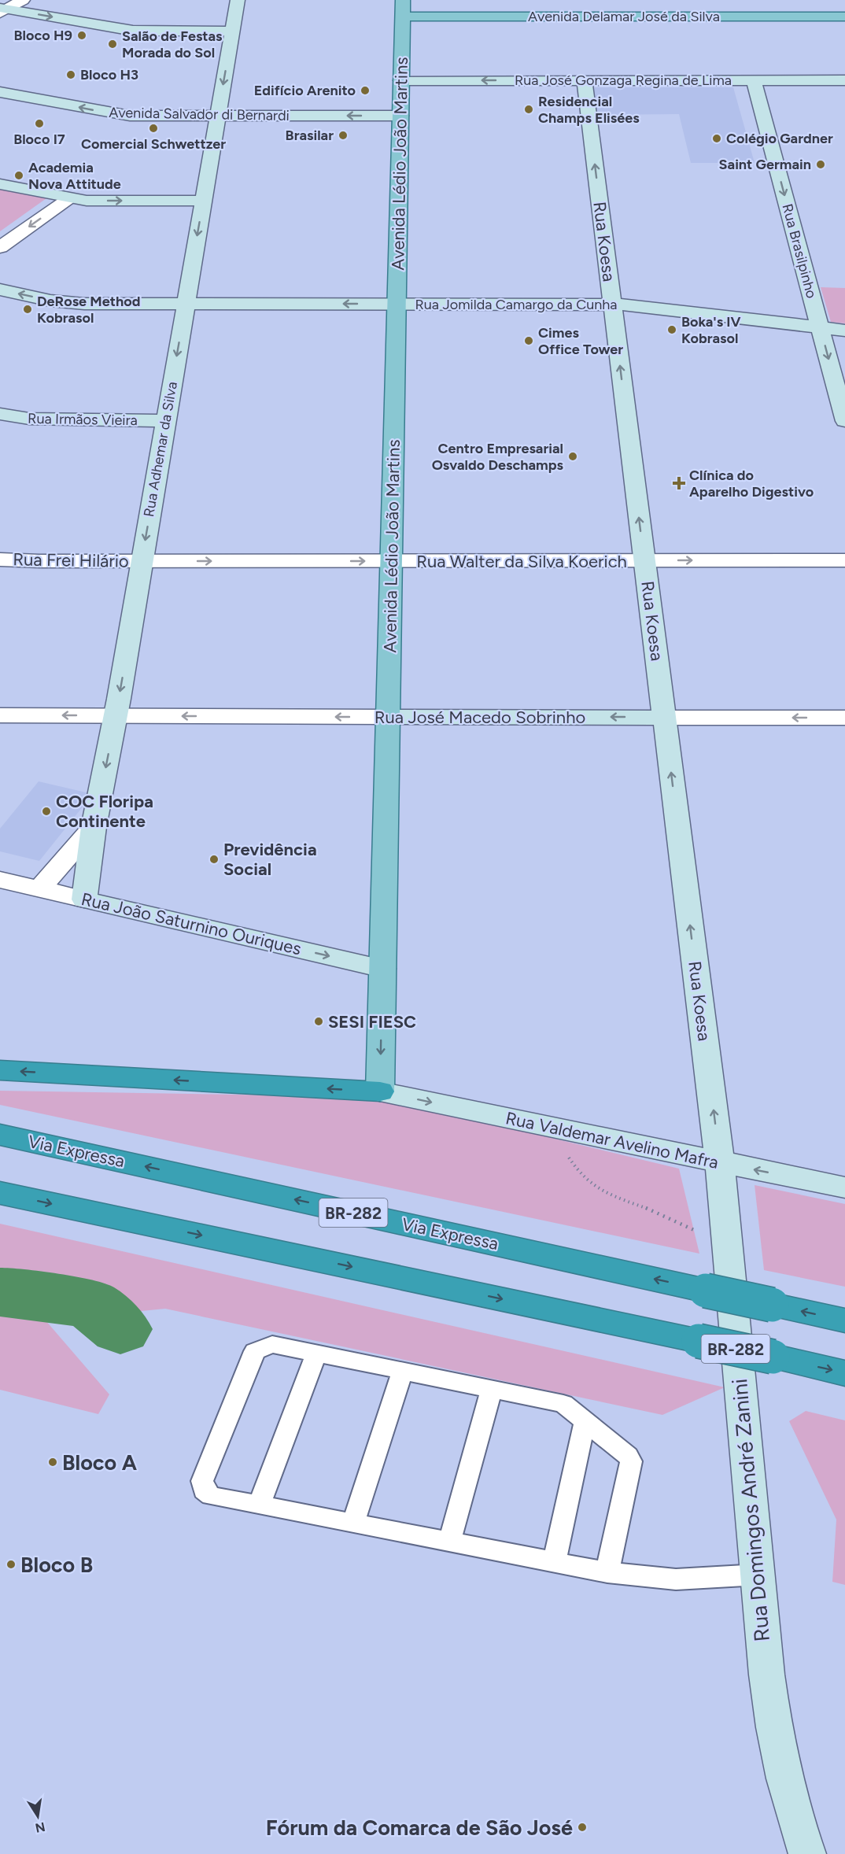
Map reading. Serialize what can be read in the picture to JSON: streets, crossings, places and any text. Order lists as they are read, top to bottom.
{
  "streets": {
    "highway": ["Via Expressa", "BR-282"],
    "main road": ["Avenida Delamar José da Silva", "Avenida Lédio João Martins"],
    "street": [
      "Rua José Gonzaga Regina de Lima",
      "Avenida Salvador di Bernardi",
      "Rua Koesa",
      "Rua Brasilpinho",
      "Rua Jomilda Camargo da Cunha",
      "Rua Irmãos Vieira",
      "Rua Adhemar da Silva",
      "Rua Frei Hilário",
      "Rua Walter da Silva Koerich",
      "Rua José Macedo Sobrinho",
      "Rua João Saturnino Ouriques",
      "Rua Valdemar Avelino Mafra",
      "Rua Domingos André Zanini"
    ]
  },
  "crossings": [
    ["Avenida Delamar José da Silva", "Avenida Lédio João Martins"],
    ["Rua José Gonzaga Regina de Lima", "Avenida Lédio João Martins"],
    ["Rua José Gonzaga Regina de Lima", "Rua Koesa"],
    ["Rua José Gonzaga Regina de Lima", "Rua Brasilpinho"],
    ["Avenida Salvador di Bernardi", "Avenida Lédio João Martins"],
    ["Avenida Salvador di Bernardi", "Rua Adhemar da Silva"],
    ["Avenida Lédio João Martins", "Rua Jomilda Camargo da Cunha"],
    ["Avenida Lédio João Martins", "Rua Walter da Silva Koerich"],
    ["Avenida Lédio João Martins", "Rua José Macedo Sobrinho"],
    ["Avenida Lédio João Martins", "Rua João Saturnino Ouriques"],
    ["Avenida Lédio João Martins", "Rua Valdemar Avelino Mafra"],
    ["Rua Koesa", "Rua Jomilda Camargo da Cunha"],
    ["Rua Koesa", "Rua Walter da Silva Koerich"],
    ["Rua Koesa", "Rua José Macedo Sobrinho"],
    ["Rua Koesa", "Rua Valdemar Avelino Mafra"],
    ["Rua Koesa", "Rua Domingos André Zanini"],
    ["Rua Brasilpinho", "Rua Jomilda Camargo da Cunha"],
    ["Rua Jomilda Camargo da Cunha", "Rua Adhemar da Silva"],
    ["Rua Irmãos Vieira", "Rua Adhemar da Silva"],
    ["Rua Adhemar da Silva", "Rua Frei Hilário"],
    ["Rua Adhemar da Silva", "Rua Walter da Silva Koerich"],
    ["Rua Adhemar da Silva", "Rua José Macedo Sobrinho"],
    ["Rua Adhemar da Silva", "Rua João Saturnino Ouriques"],
    ["Rua Frei Hilário", "Rua Walter da Silva Koerich"],
    ["Rua Valdemar Avelino Mafra", "Rua Domingos André Zanini"]
  ],
  "one_way": [
    "Rua José Gonzaga Regina de Lima",
    "Rua Koesa",
    "Rua Brasilpinho",
    "Rua Adhemar da Silva",
    "Rua Walter da Silva Koerich",
    "Rua José Macedo Sobrinho",
    "Rua João Saturnino Ouriques"
  ],
  "places": {
    "other": [
      "Bloco H9",
      "Salão de Festas Morada do Sol",
      "Bloco H3",
      "Edifício Arenito",
      "Residencial Champs Elisées",
      "Bloco I7",
      "Comercial Schwettzer",
      "Brasilar",
      "Colégio Gardner",
      "Saint Germain",
      "Academia Nova Attitude",
      "DeRose Method Kobrasol",
      "Boka's IV Kobrasol",
      "Cimes Office Tower",
      "Centro Empresarial Osvaldo Deschamps",
      "COC Floripa Continente",
      "Previdência Social",
      "SESI FIESC",
      "Bloco A",
      "Bloco B",
      "Fórum da Comarca de São José"
    ],
    "health": ["Clínica do Aparelho Digestivo"]
  },
  "north": "bottom"
}
